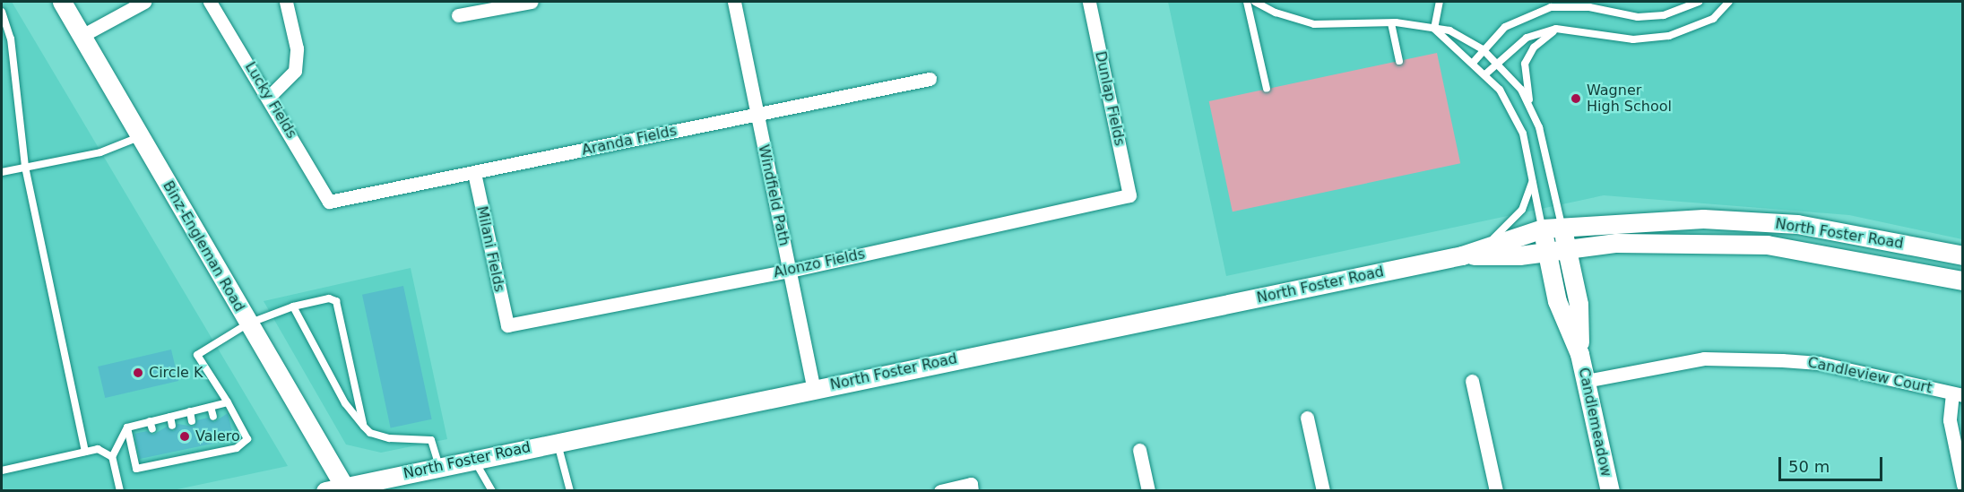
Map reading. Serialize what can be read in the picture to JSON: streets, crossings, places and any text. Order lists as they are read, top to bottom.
{
  "streets": {
    "main road": ["North Foster Road", "Binz-Engleman Road", "Candlemeadow"],
    "street": [
      "Dunlap Fields",
      "Lucky Fields",
      "Aranda Fields",
      "Windfield Path",
      "Milani Fields",
      "Alonzo Fields",
      "Candleview Court"
    ]
  },
  "crossings": [
    ["Dunlap Fields", "Alonzo Fields"],
    ["Lucky Fields", "Aranda Fields"],
    ["Aranda Fields", "Windfield Path"],
    ["Aranda Fields", "Milani Fields"],
    ["Windfield Path", "North Foster Road"],
    ["Windfield Path", "Alonzo Fields"],
    ["North Foster Road", "Binz-Engleman Road"],
    ["North Foster Road", "Candlemeadow"],
    ["Milani Fields", "Alonzo Fields"],
    ["Candleview Court", "Candlemeadow"]
  ],
  "places": ["Wagner High School", "Circle K", "Valero"],
  "scale_bar": "50 m"
}
